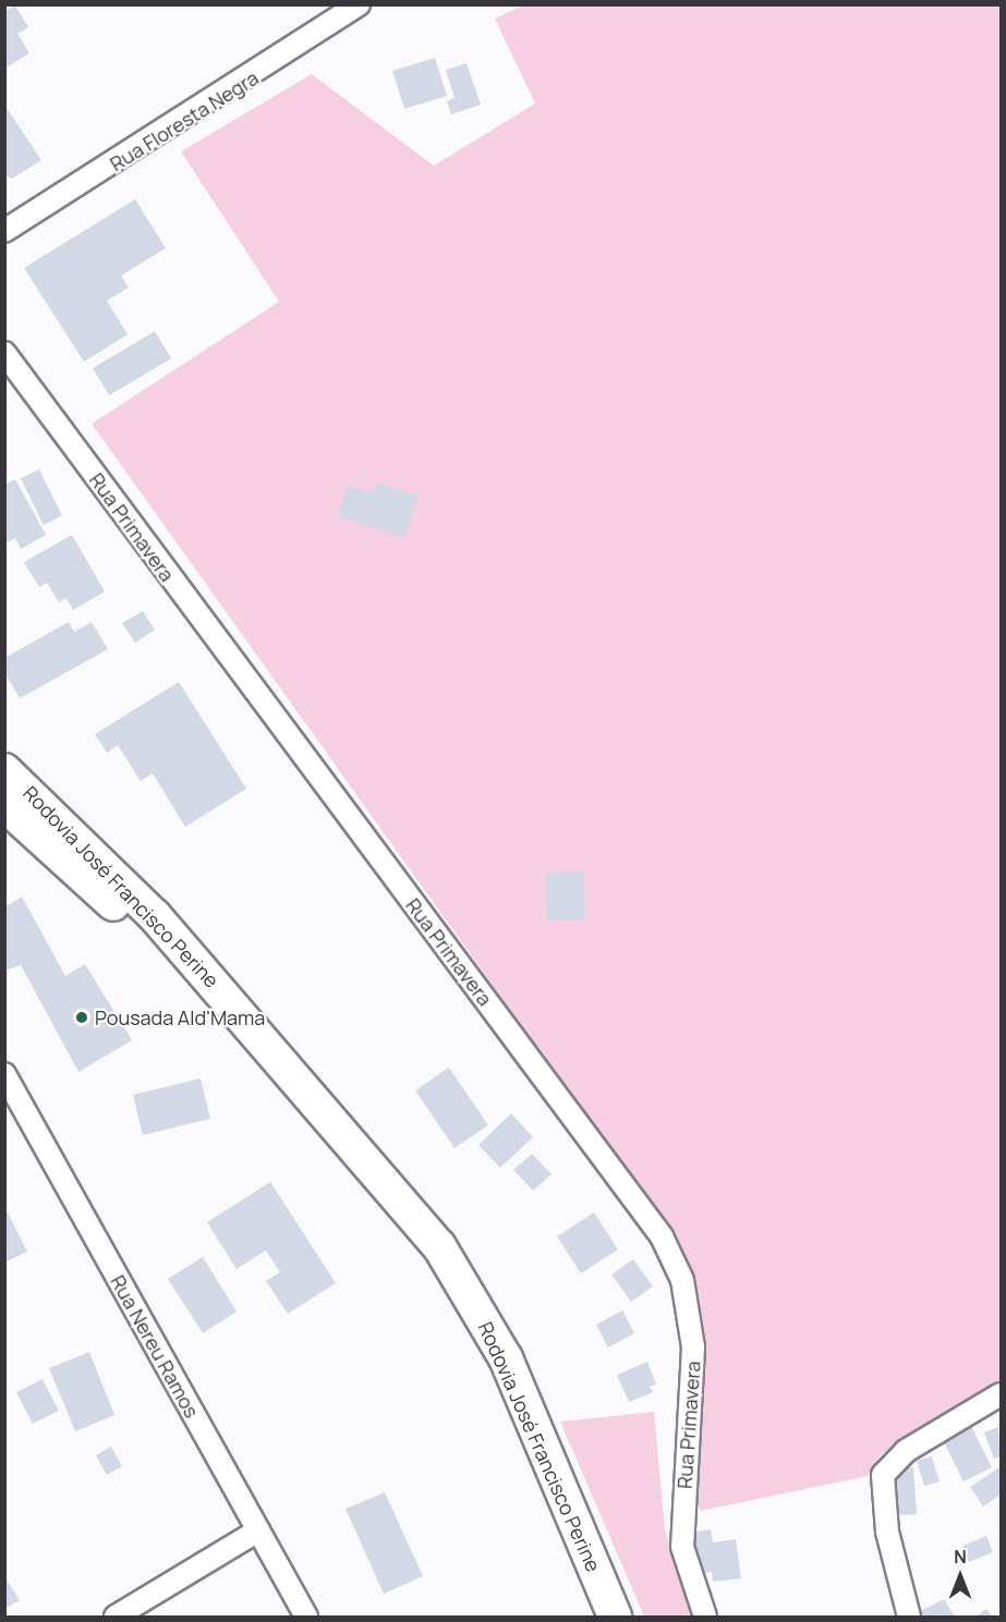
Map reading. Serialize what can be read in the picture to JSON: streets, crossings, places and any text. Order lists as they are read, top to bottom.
{
  "streets": {
    "main road": ["Rodovia José Francisco Perine"],
    "street": ["Rua Floresta Negra", "Rua Primavera", "Rua Nereu Ramos"]
  },
  "places": ["Pousada Ald'Mama"],
  "north": "top"
}
